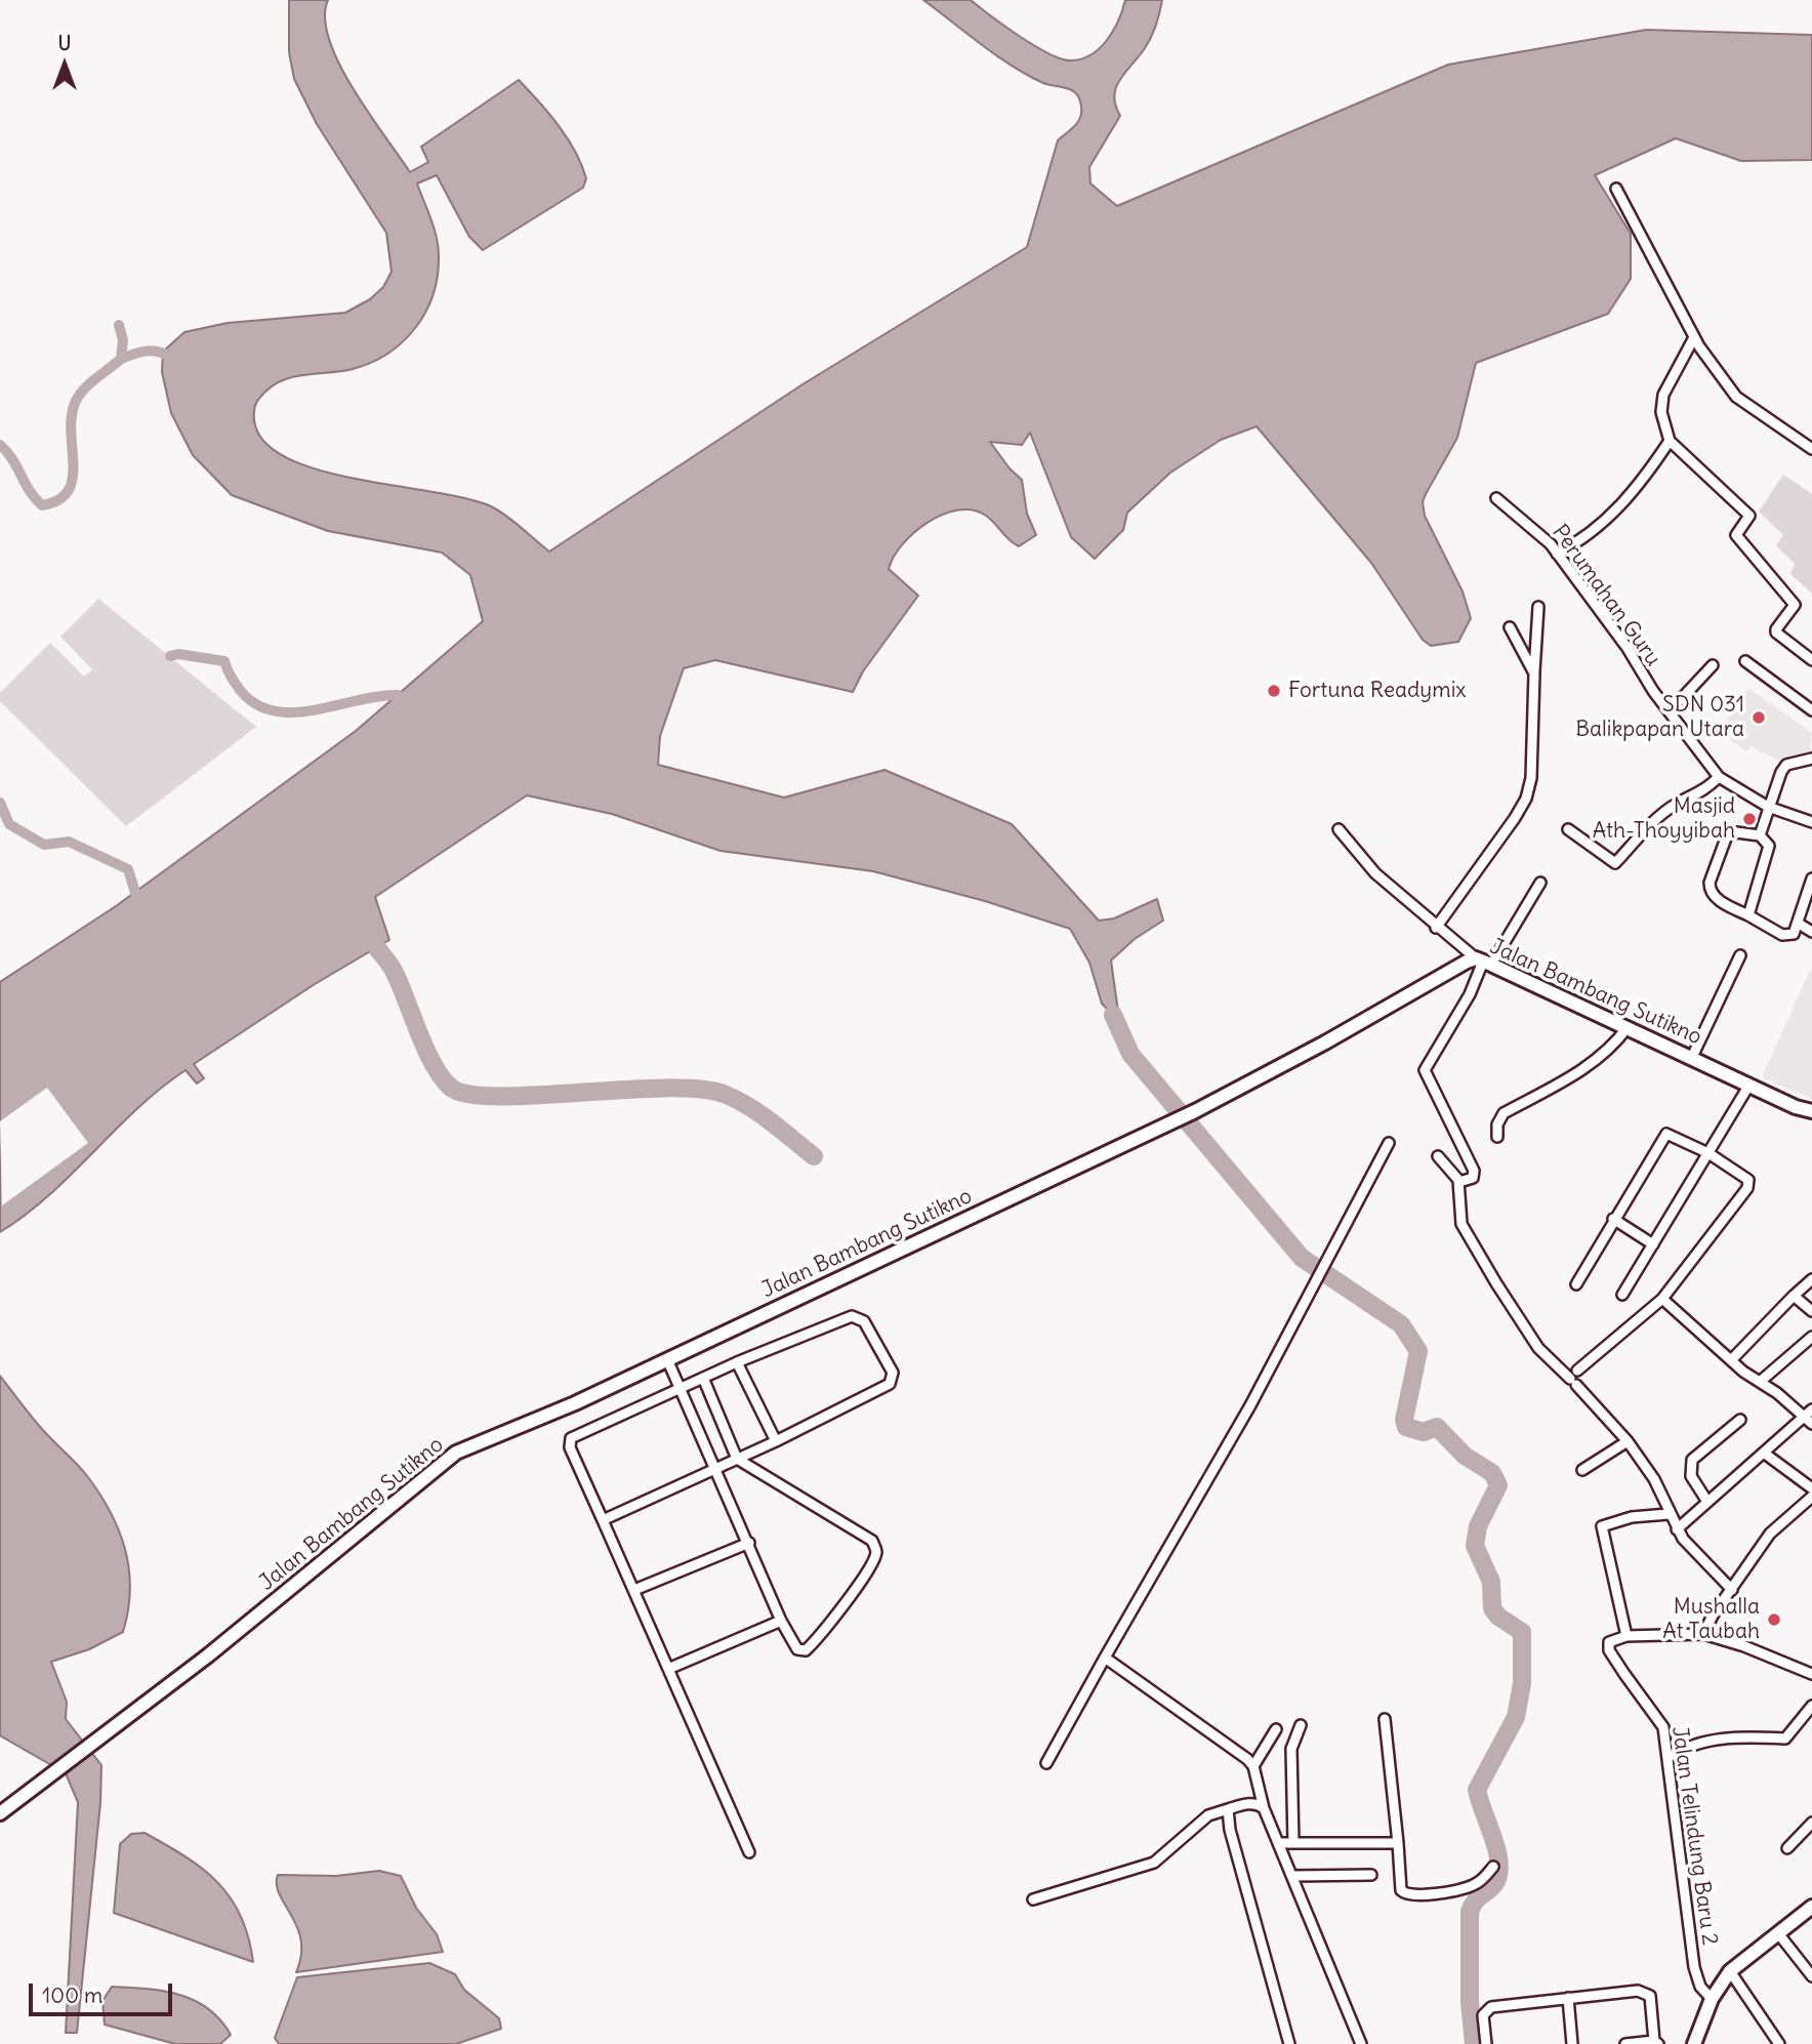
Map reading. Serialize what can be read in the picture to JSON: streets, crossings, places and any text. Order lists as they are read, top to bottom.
{
  "streets": {
    "street": ["Perumahan Guru", "Jalan Bambang Sutikno", "Jalan Telindung Baru 2"]
  },
  "places": [
    "Fortuna Readymix",
    "SDN 031 Balikpapan Utara",
    "Masjid Ath-Thoyyibah",
    "Mushalla At Taubah"
  ],
  "scale_bar": "100 m",
  "north": "top"
}
